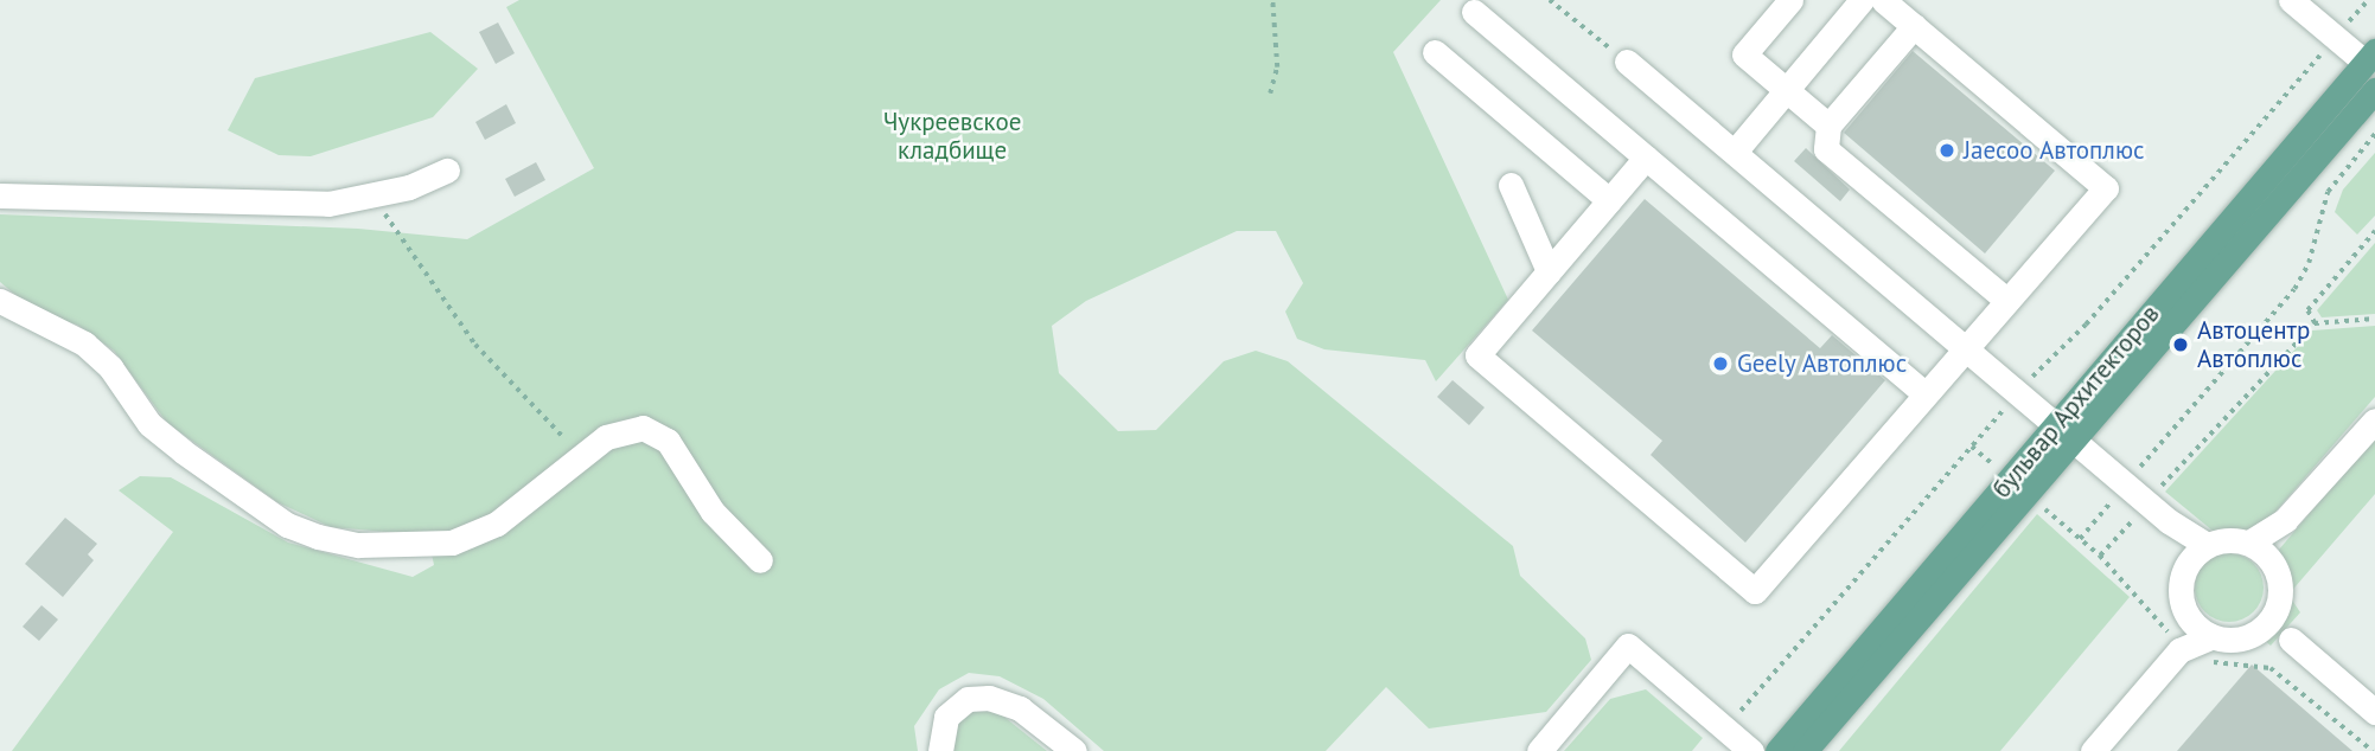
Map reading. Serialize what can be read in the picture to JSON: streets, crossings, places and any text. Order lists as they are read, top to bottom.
{
  "streets": {
    "main road": ["бульвар Архитекторов"]
  },
  "parks": ["Чукреевское кладбище"],
  "places": ["Jaecoo Автоплюс", "Автоцентр Автоплюс", "Geely Автоплюс"]
}
